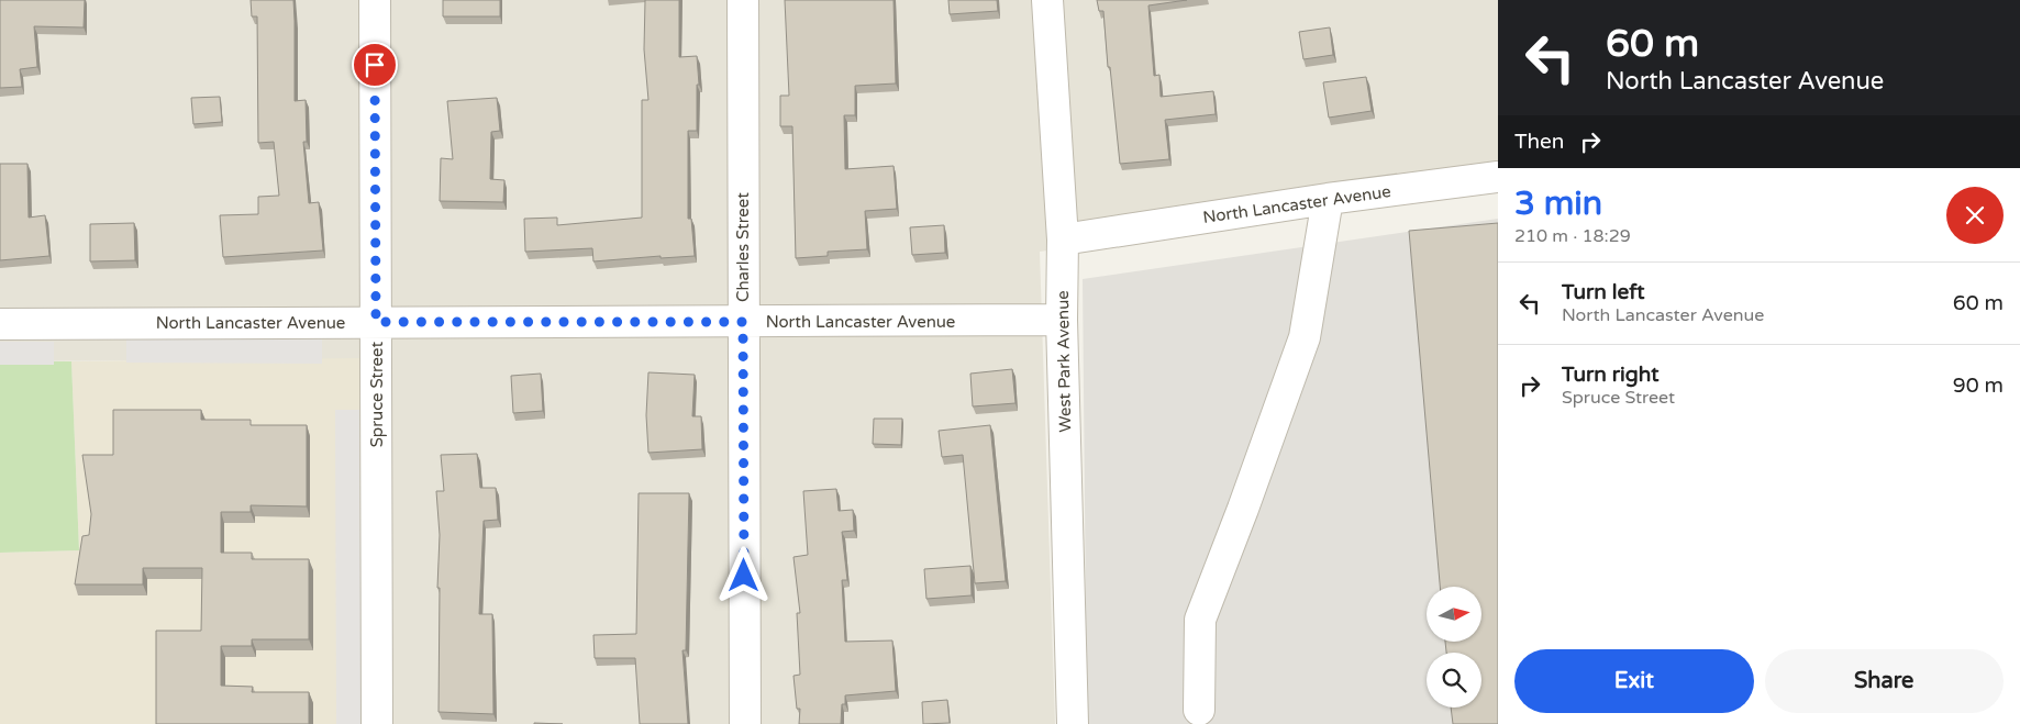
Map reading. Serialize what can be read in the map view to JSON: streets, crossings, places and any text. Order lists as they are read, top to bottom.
{
  "streets": {
    "street": [
      "North Lancaster Avenue",
      "Charles Street",
      "West Park Avenue",
      "Spruce Street"
    ]
  },
  "crossings": [
    ["North Lancaster Avenue", "Charles Street"],
    ["North Lancaster Avenue", "West Park Avenue"],
    ["North Lancaster Avenue", "Spruce Street"]
  ],
  "north": "right",
  "page": {
    "turn": ["60 m", "North Lancaster Avenue"],
    "then": "Then",
    "heading": ["3 min", "210 m · 18:29"],
    "list": [
      {
        "name": "Turn left",
        "note": "North Lancaster Avenue",
        "value": "60 m"
      },
      {
        "name": "Turn right",
        "note": "Spruce Street",
        "value": "90 m"
      }
    ],
    "buttons": ["Exit", "Share"]
  }
}
